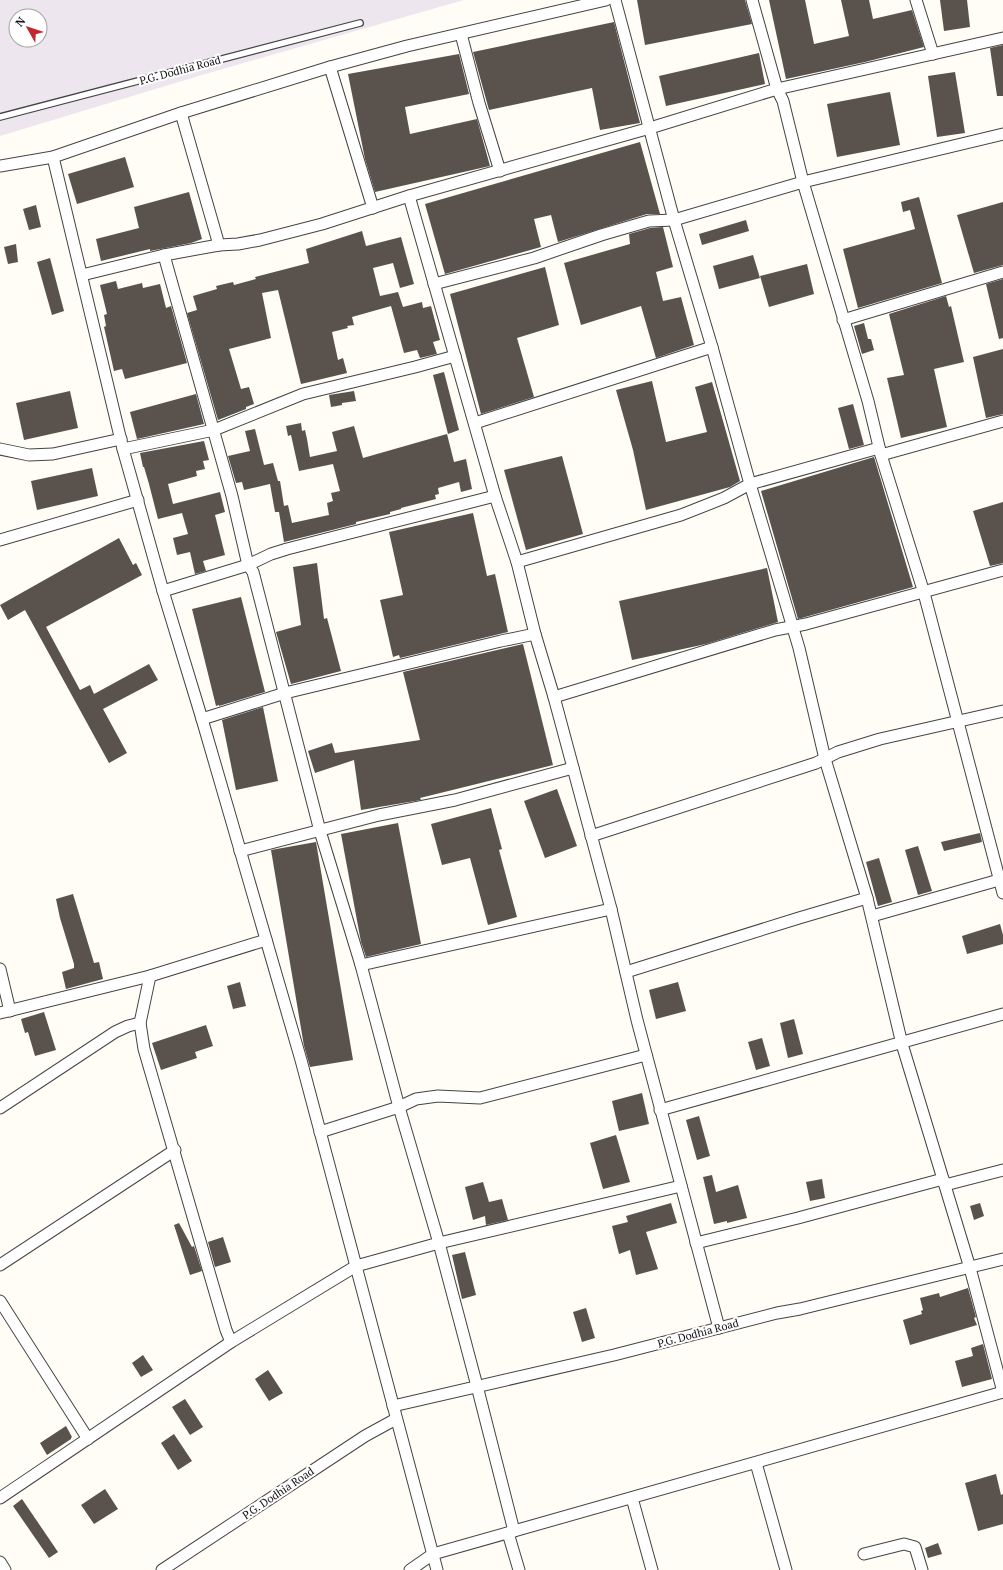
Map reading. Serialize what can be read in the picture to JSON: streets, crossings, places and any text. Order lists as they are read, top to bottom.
{
  "streets": {
    "street": ["P.G. Dodhia Road"]
  },
  "north": "top left"
}
